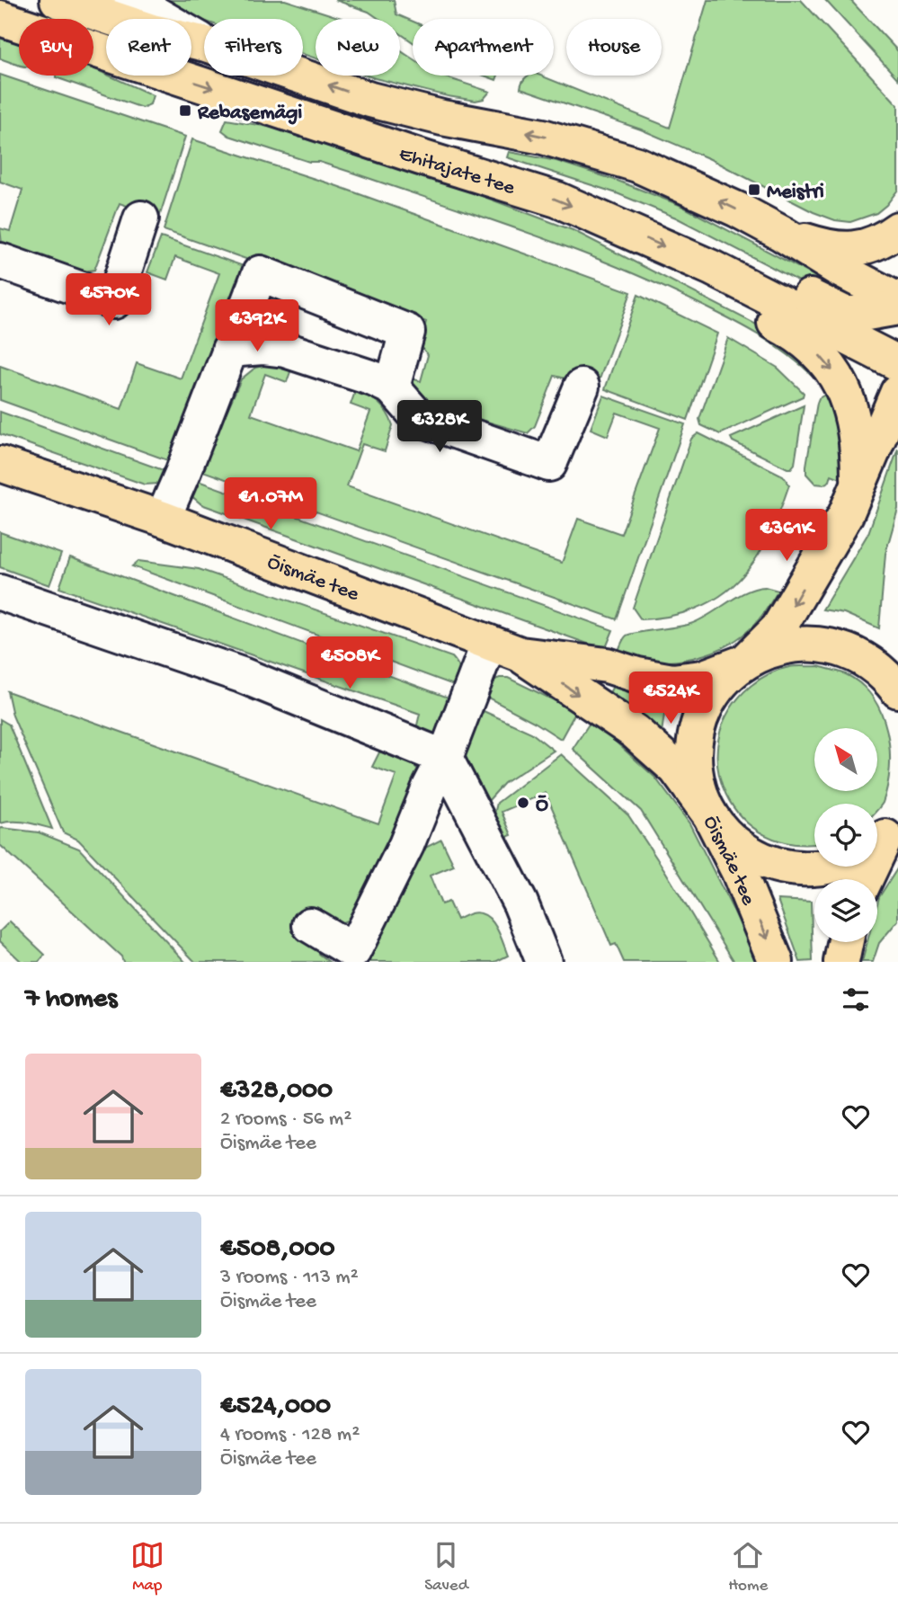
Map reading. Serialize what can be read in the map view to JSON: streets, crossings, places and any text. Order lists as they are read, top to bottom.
{
  "streets": {
    "main road": ["Ehitajate tee", "Õismäe tee"]
  },
  "places": {
    "transit": ["Rebasemägi", "Meistri"],
    "other": ["Õ"]
  },
  "north": "top left",
  "page": {
    "chip": [
      "Buy",
      "Rent",
      "Filters",
      "New",
      "Apartment",
      "House"
    ],
    "price": [
      "€570K",
      "€392K",
      "€328K",
      "€1.07M",
      "€361K",
      "€508K",
      "€524K"
    ],
    "heading": "7 homes",
    "list": [
      {
        "name": "€328,000",
        "note": "2 rooms · 56 m² · Õismäe tee"
      },
      {
        "name": "€508,000",
        "note": "3 rooms · 113 m² · Õismäe tee"
      },
      {
        "name": "€524,000",
        "note": "4 rooms · 128 m² · Õismäe tee"
      }
    ],
    "tabs": ["Map", "Saved", "Home"]
  }
}
